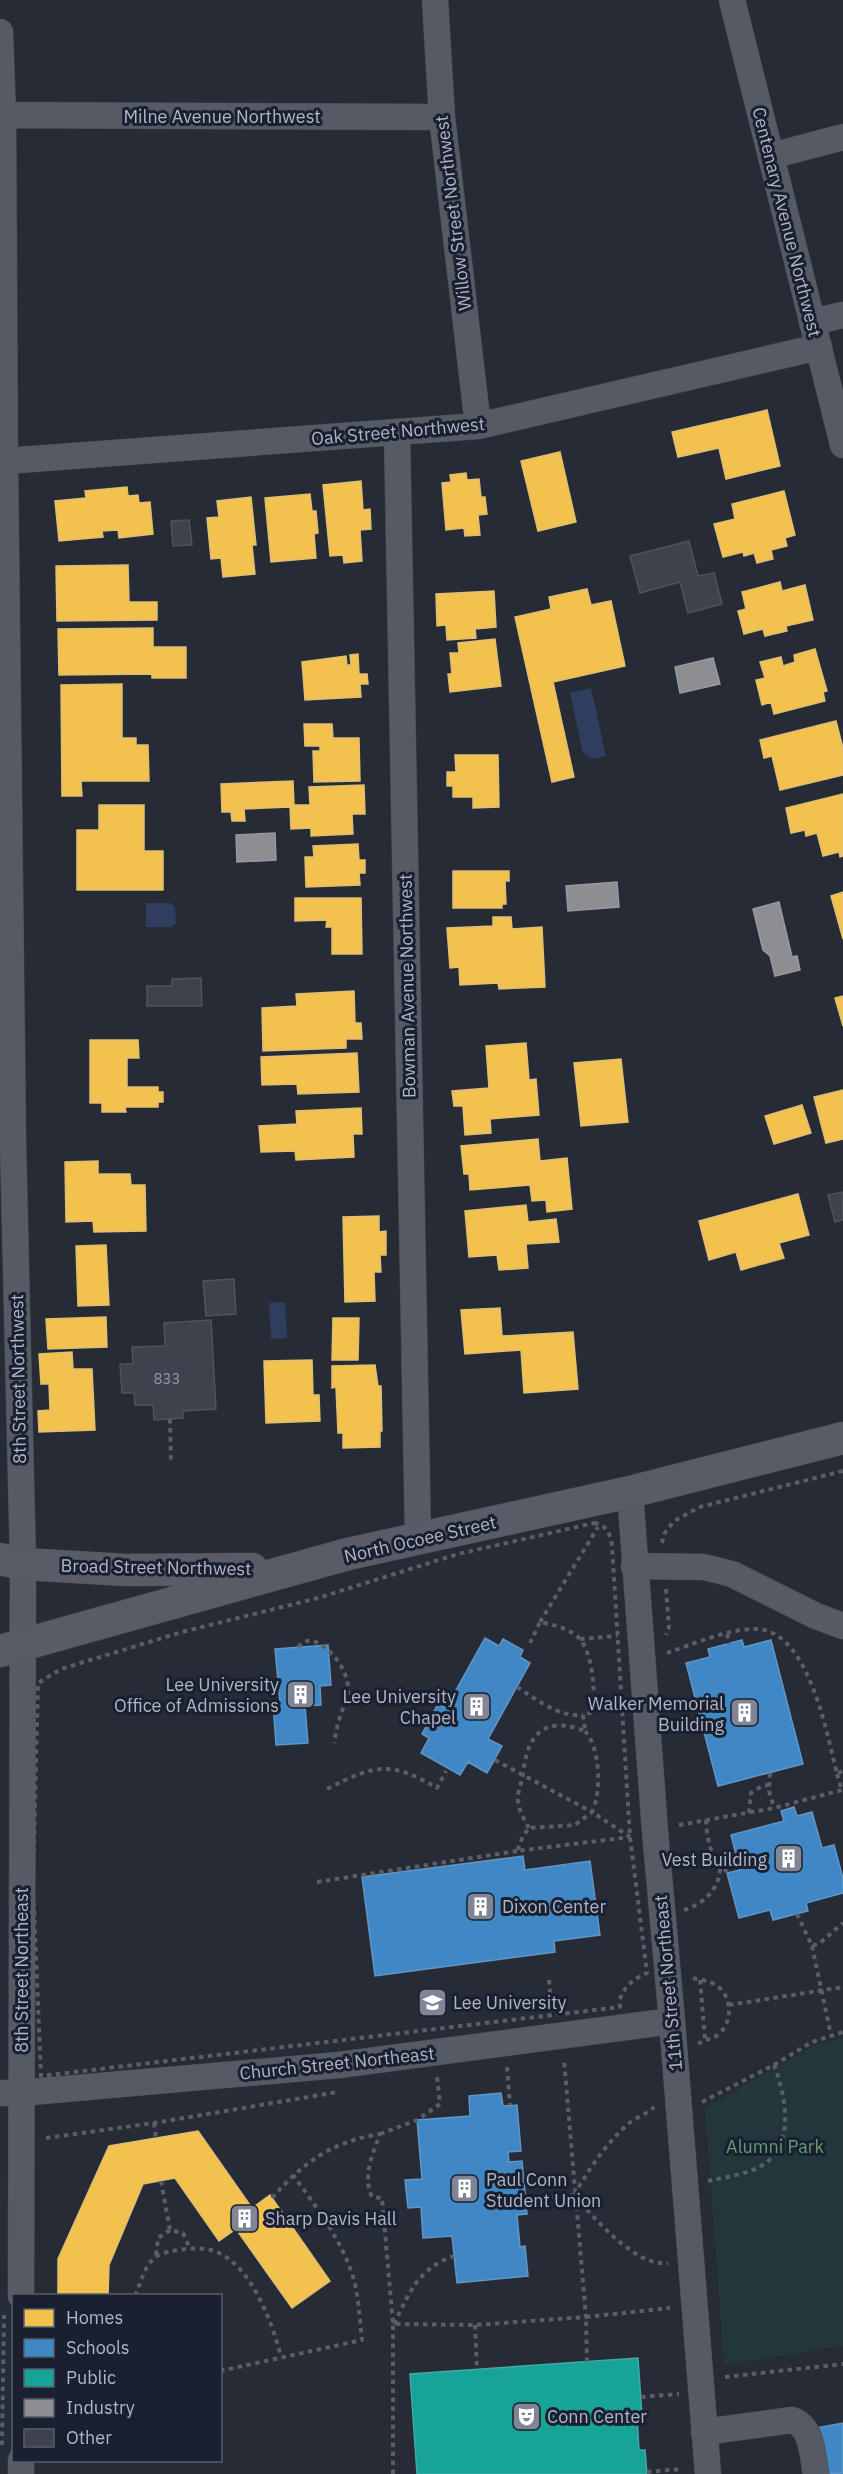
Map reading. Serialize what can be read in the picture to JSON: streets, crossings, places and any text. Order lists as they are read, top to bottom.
{
  "streets": {
    "main road": ["North Ocoee Street", "Broad Street Northwest"],
    "street": [
      "Milne Avenue Northwest",
      "Willow Street Northwest",
      "Centenary Avenue Northwest",
      "Oak Street Northwest",
      "Bowman Avenue Northwest",
      "8th Street Northwest",
      "8th Street Northeast",
      "11th Street Northeast",
      "Church Street Northeast"
    ]
  },
  "crossings": [
    ["Milne Avenue Northwest", "Willow Street Northwest"],
    ["Milne Avenue Northwest", "8th Street Northwest"],
    ["Willow Street Northwest", "Oak Street Northwest"],
    ["Centenary Avenue Northwest", "Oak Street Northwest"],
    ["Oak Street Northwest", "Bowman Avenue Northwest"],
    ["Oak Street Northwest", "8th Street Northwest"],
    ["Bowman Avenue Northwest", "North Ocoee Street"],
    ["8th Street Northwest", "North Ocoee Street"],
    ["8th Street Northwest", "Broad Street Northwest"],
    ["8th Street Northwest", "8th Street Northeast"],
    ["North Ocoee Street", "Broad Street Northwest"],
    ["North Ocoee Street", "8th Street Northeast"],
    ["North Ocoee Street", "11th Street Northeast"],
    ["8th Street Northeast", "Church Street Northeast"],
    ["11th Street Northeast", "Church Street Northeast"]
  ],
  "parks": ["Alumni Park"],
  "places": {
    "building": [
      "Lee University Office of Admissions",
      "Lee University Chapel",
      "Walker Memorial Building",
      "Vest Building",
      "Dixon Center",
      "Paul Conn Student Union",
      "Sharp Davis Hall"
    ],
    "school or university": ["Lee University"],
    "theatre": ["Conn Center"]
  },
  "house_numbers": ["833"],
  "legend": [
    "Homes",
    "Schools",
    "Public",
    "Industry",
    "Other"
  ]
}
